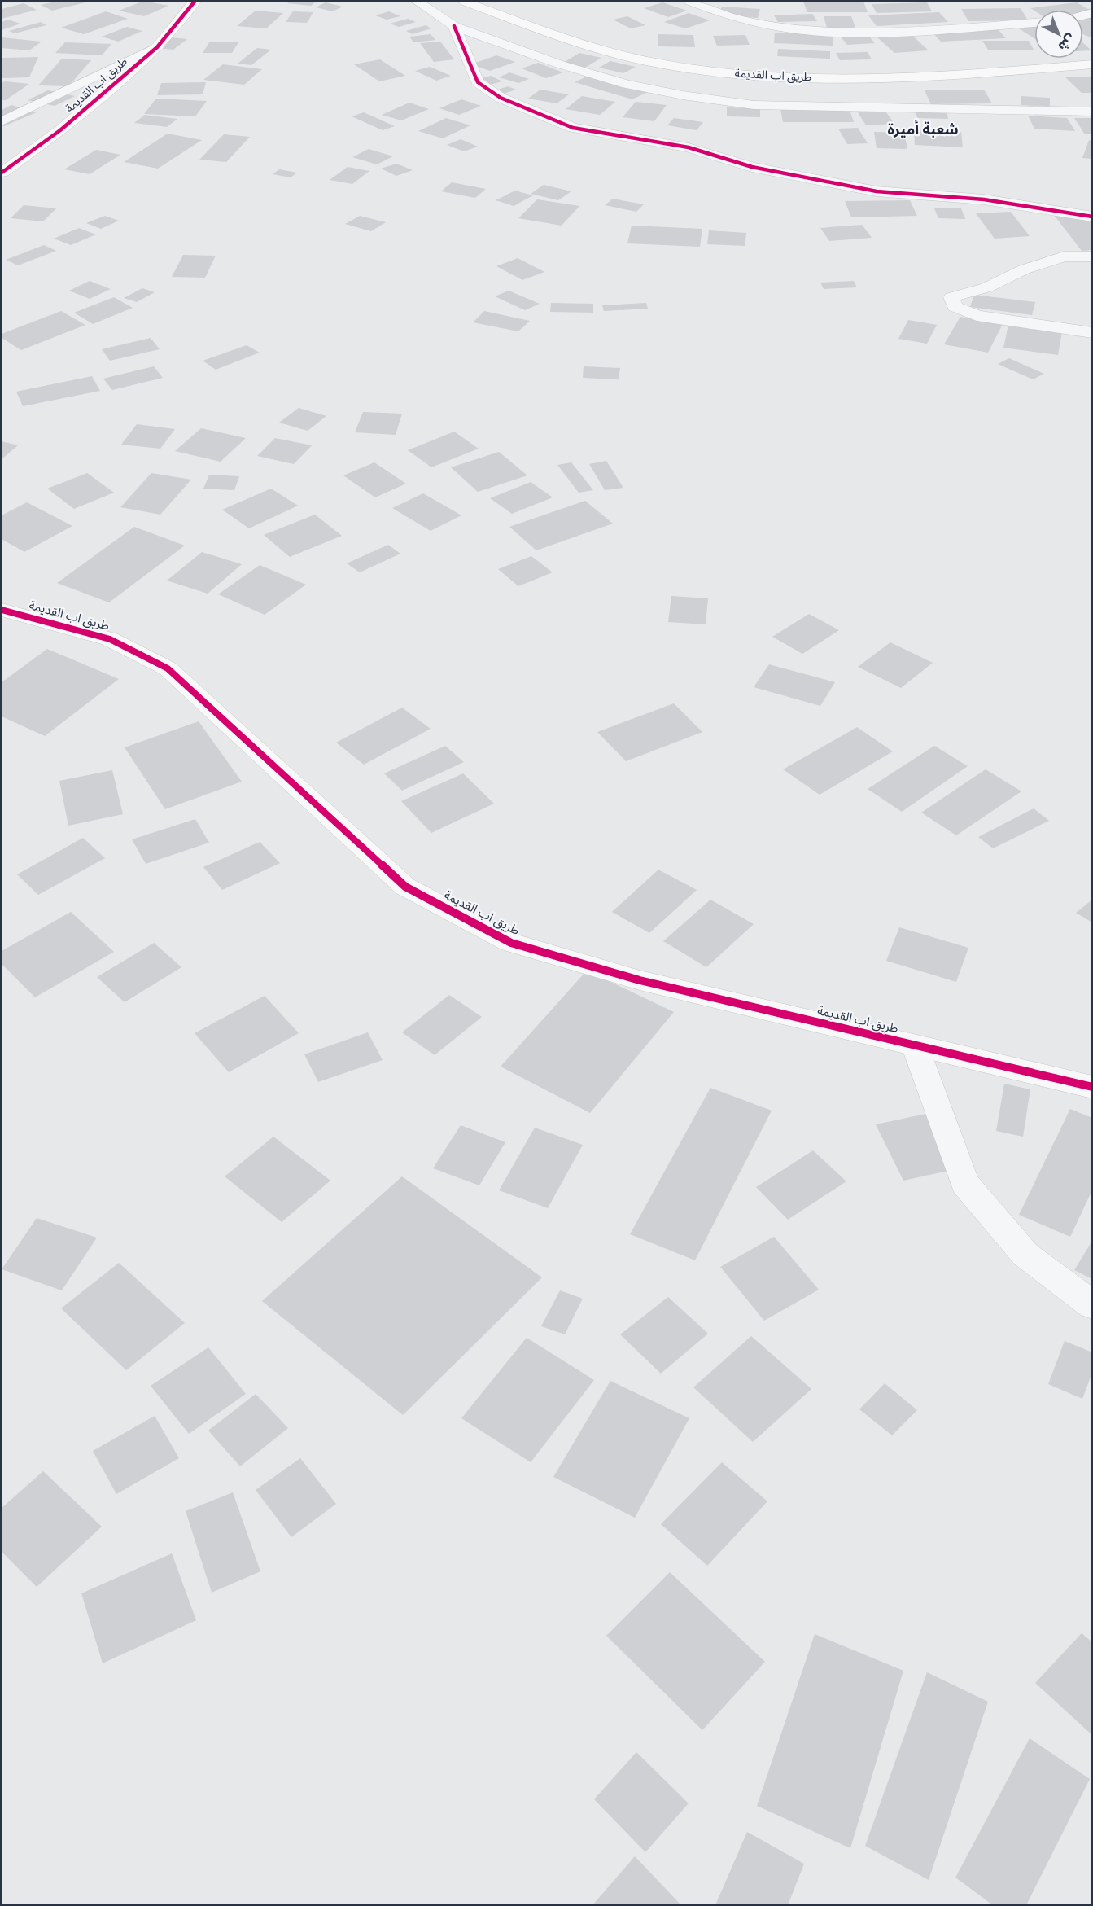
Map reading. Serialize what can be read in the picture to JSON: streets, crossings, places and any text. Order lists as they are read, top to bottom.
{
  "streets": {
    "street": ["طريق اب القديمة"]
  },
  "districts": ["شعبة أميرة"],
  "north": "bottom right"
}
